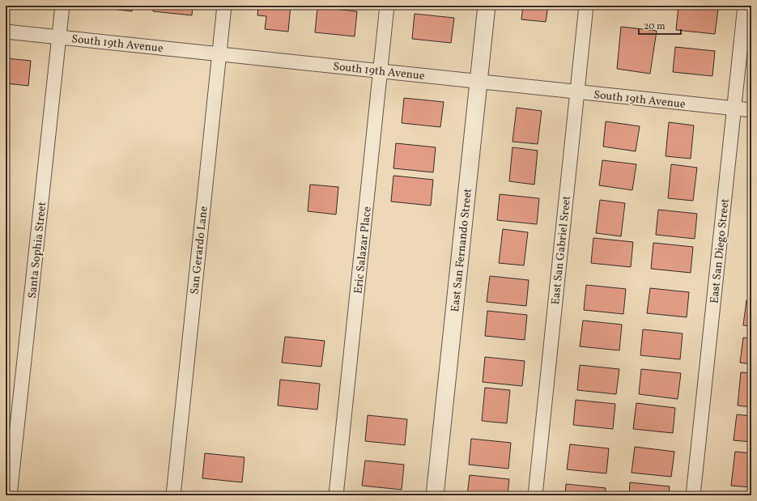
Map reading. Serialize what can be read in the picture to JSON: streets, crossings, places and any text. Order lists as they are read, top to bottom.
{
  "streets": {
    "street": [
      "South 19th Avenue",
      "Santa Sophia Street",
      "San Gerardo Lane",
      "Eric Salazar Place",
      "East San Fernando Street",
      "East San Gabriel Sreet",
      "East San Diego Street"
    ]
  },
  "crossings": [
    ["South 19th Avenue", "Santa Sophia Street"],
    ["South 19th Avenue", "San Gerardo Lane"],
    ["South 19th Avenue", "Eric Salazar Place"],
    ["South 19th Avenue", "East San Fernando Street"],
    ["South 19th Avenue", "East San Gabriel Sreet"],
    ["South 19th Avenue", "East San Diego Street"]
  ],
  "scale_bar": "20 m"
}
